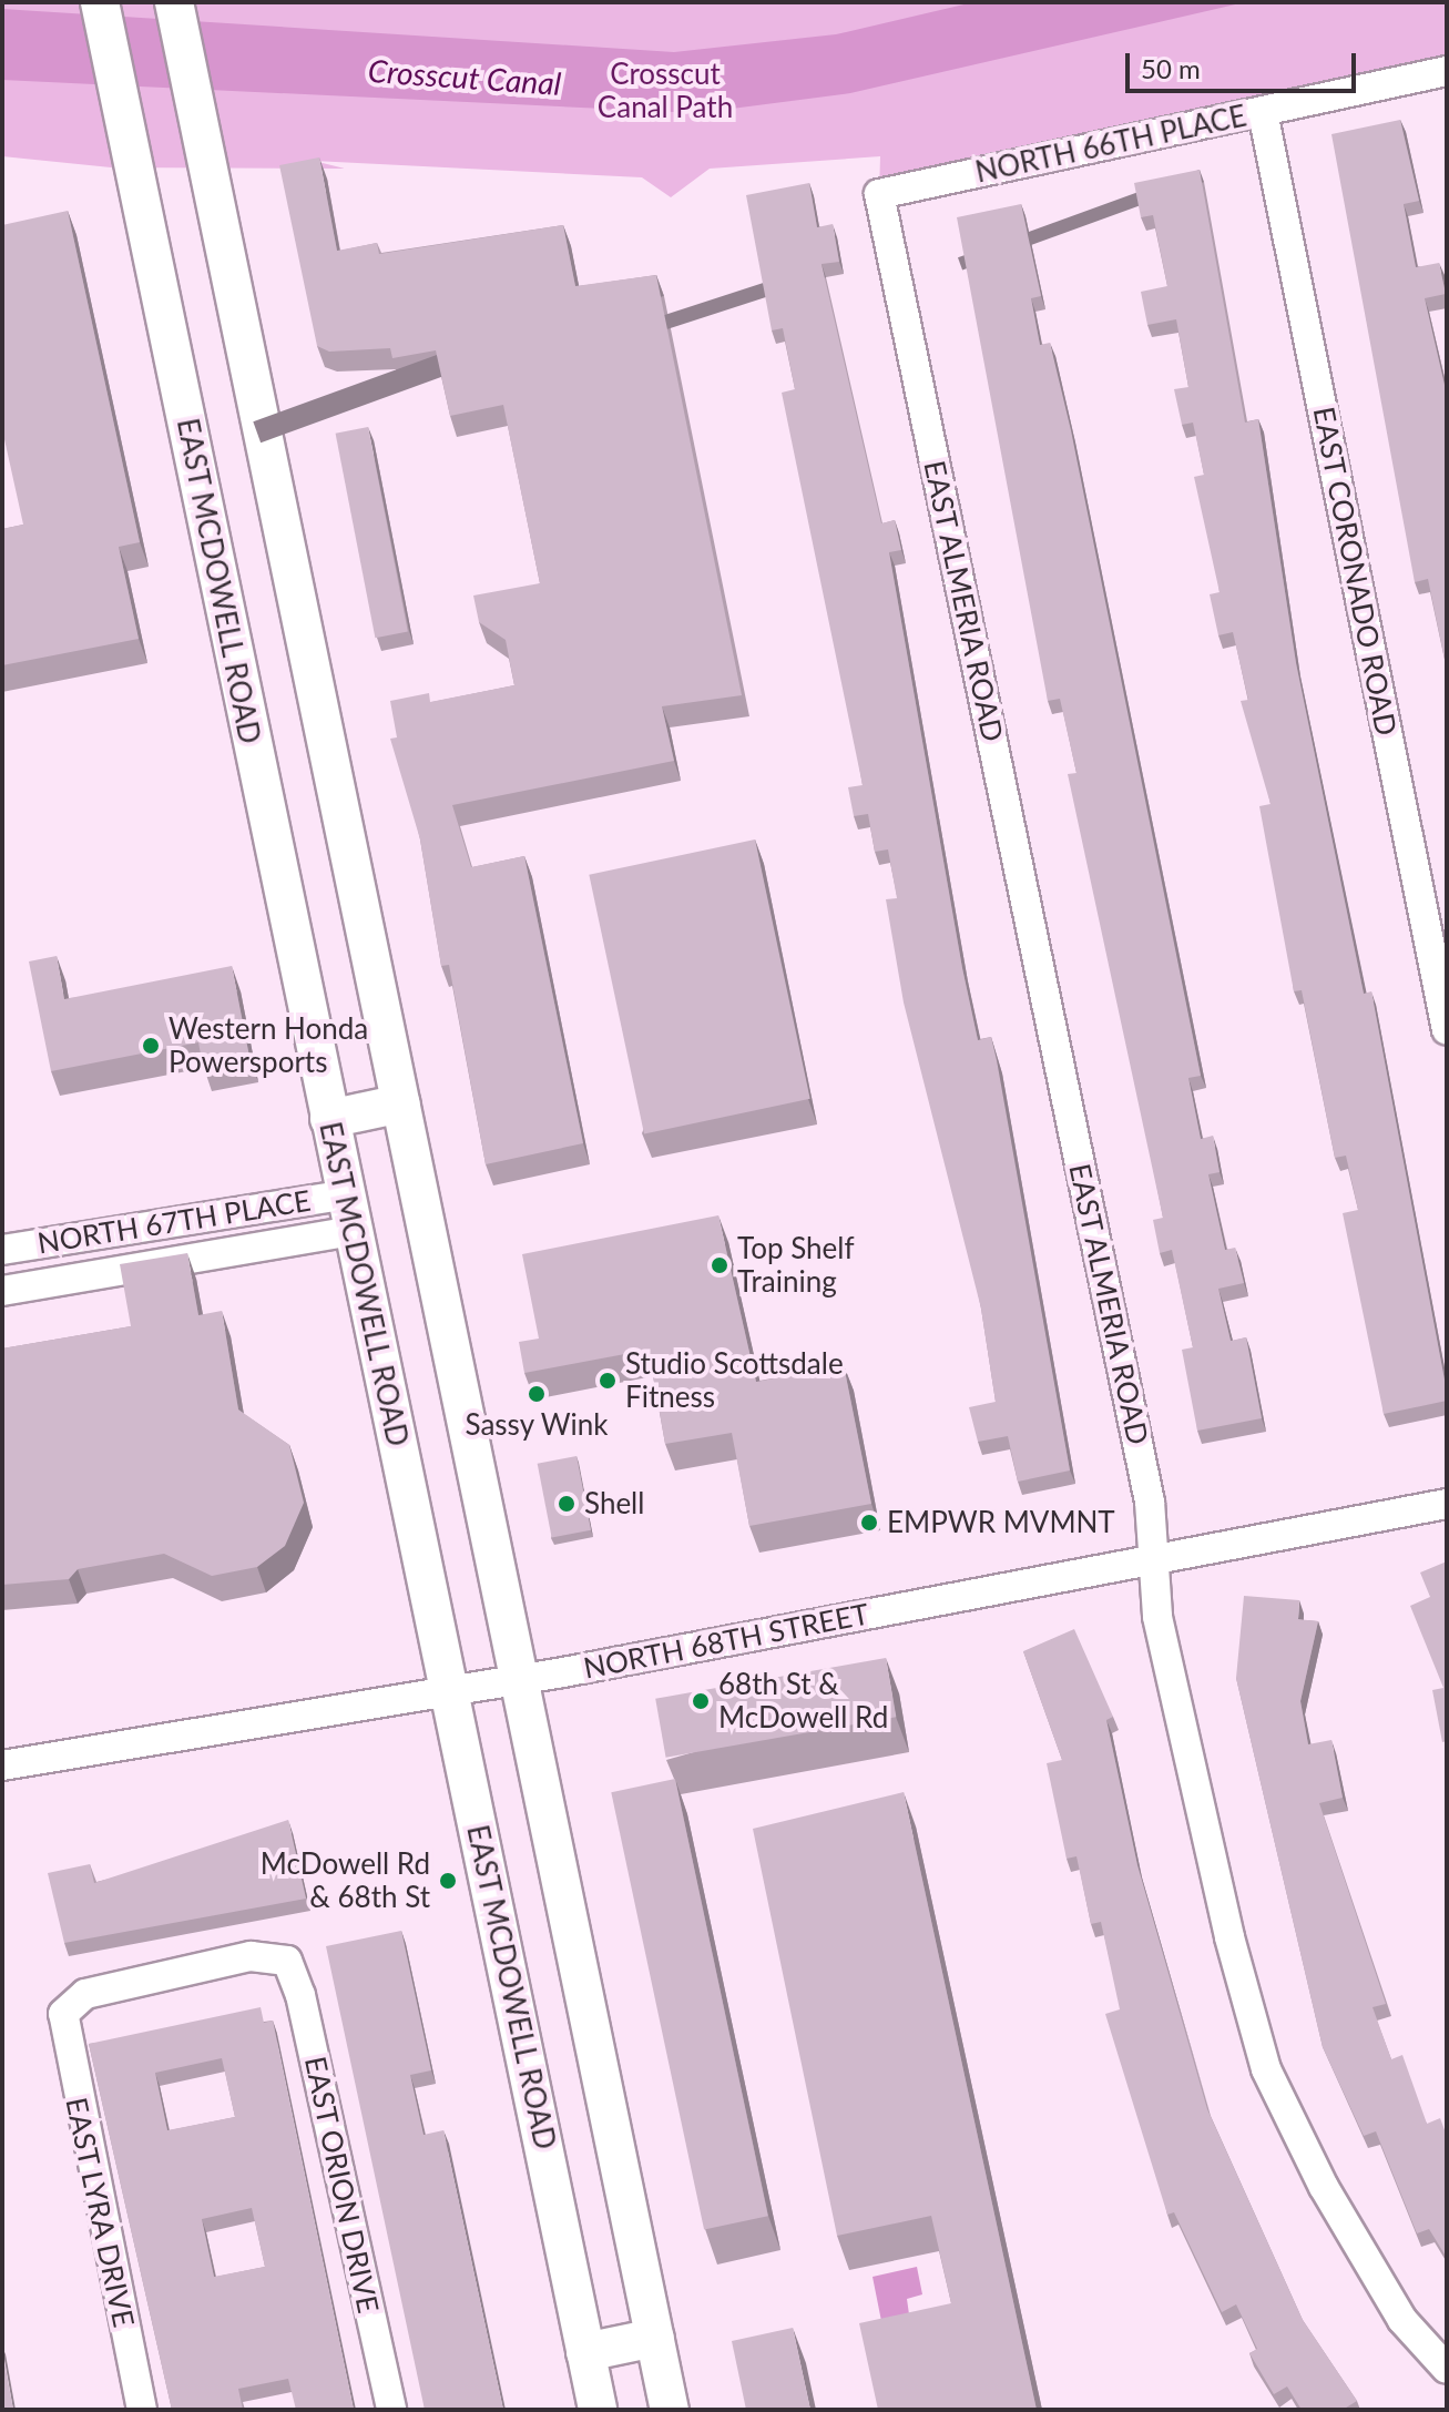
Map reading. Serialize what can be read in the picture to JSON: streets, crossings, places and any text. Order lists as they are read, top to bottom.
{
  "streets": {
    "main road": ["EAST MCDOWELL ROAD"],
    "street": [
      "NORTH 66TH PLACE",
      "EAST CORONADO ROAD",
      "EAST ALMERIA ROAD",
      "NORTH 67TH PLACE",
      "NORTH 68TH STREET",
      "EAST ORION DRIVE",
      "EAST LYRA DRIVE"
    ]
  },
  "crossings": [
    ["NORTH 66TH PLACE", "EAST CORONADO ROAD"],
    ["NORTH 66TH PLACE", "EAST ALMERIA ROAD"],
    ["EAST MCDOWELL ROAD", "NORTH 67TH PLACE"],
    ["EAST MCDOWELL ROAD", "NORTH 68TH STREET"],
    ["EAST ALMERIA ROAD", "NORTH 68TH STREET"],
    ["EAST ORION DRIVE", "EAST LYRA DRIVE"]
  ],
  "water": ["Crosscut Canal"],
  "parks": ["Crosscut Canal Path"],
  "places": [
    "Western Honda Powersports",
    "Top Shelf Training",
    "Studio Scottsdale Fitness",
    "Sassy Wink",
    "Shell",
    "EMPWR MVMNT",
    "68th St & McDowell Rd",
    "McDowell Rd & 68th St"
  ],
  "scale_bar": "50 m"
}
